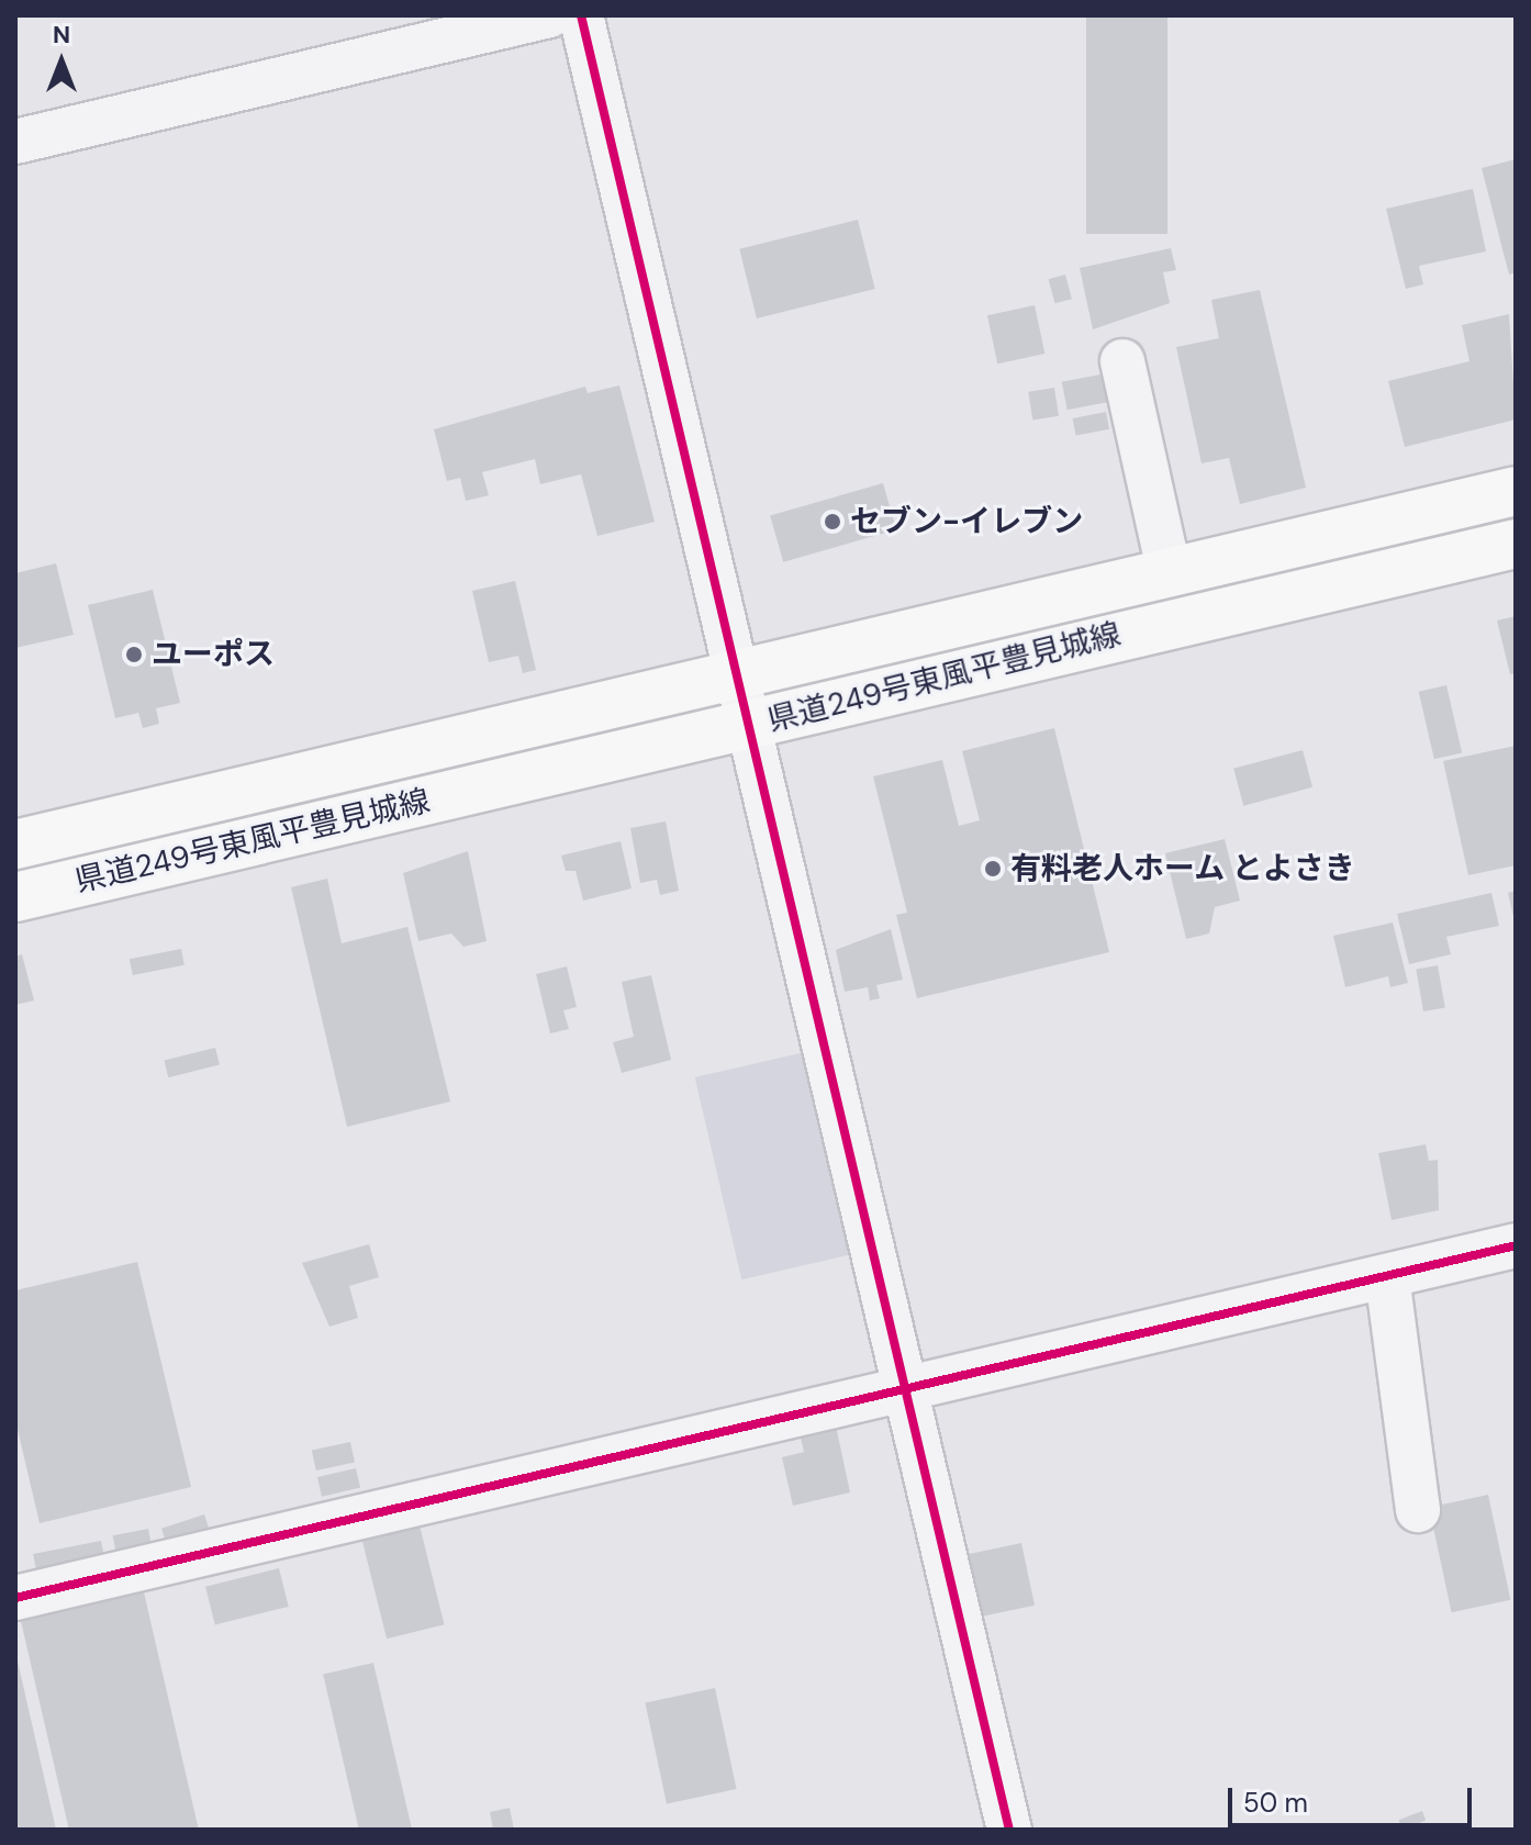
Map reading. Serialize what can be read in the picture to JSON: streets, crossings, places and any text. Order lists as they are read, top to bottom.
{
  "streets": {
    "main road": ["県道249号東風平豊見城線"]
  },
  "places": ["セブン-イレブン", "ユーポス", "有料老人ホーム とよさき"],
  "scale_bar": "50 m",
  "north": "top"
}
